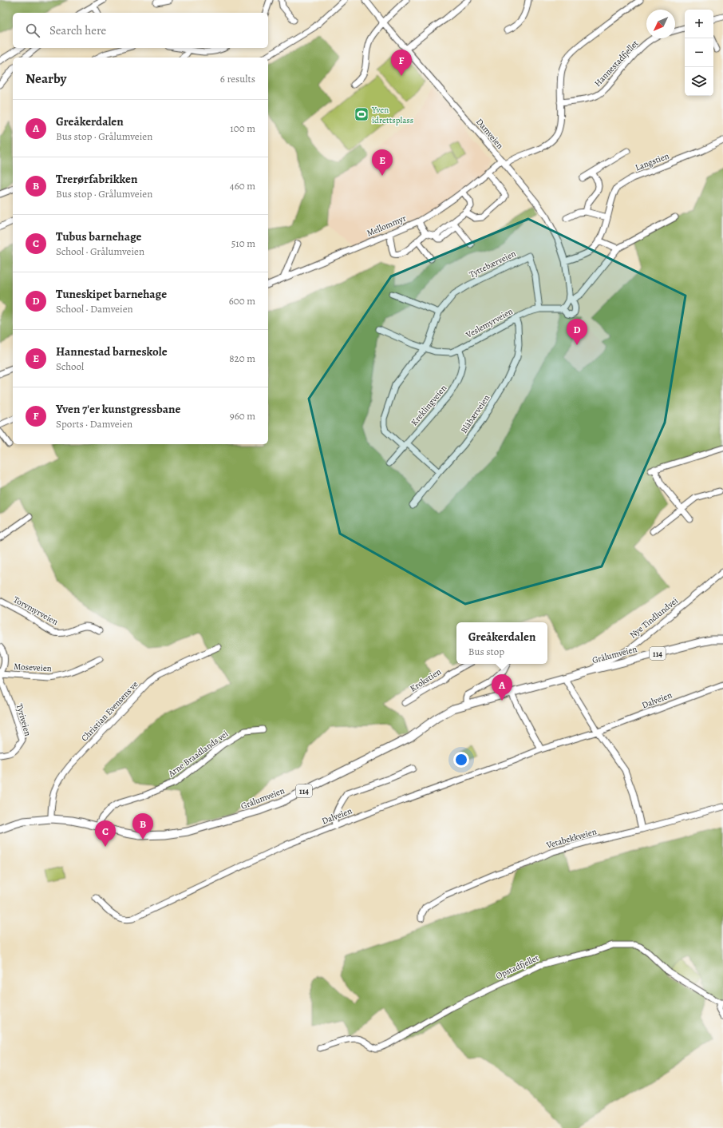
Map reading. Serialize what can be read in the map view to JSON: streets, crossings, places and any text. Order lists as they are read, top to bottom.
{
  "streets": {
    "main road": ["114", "Grålumveien"],
    "street": [
      "Hannestadfjellet",
      "Damveien",
      "Langstien",
      "Mellommyr",
      "Tyttebærveien",
      "Veslemyrveien",
      "Kreklingveien",
      "Blåbærveien",
      "Torvmyrveien",
      "Nye Tindlundvei",
      "Moseveien",
      "Krokstien",
      "Dalveien",
      "Christian Evensens ve",
      "Tyriveien",
      "Arne Braadlands vei",
      "Vetabekkveien",
      "Opstadfjellet"
    ]
  },
  "crossings": [
    ["Damveien", "Langstien"],
    ["Damveien", "Mellommyr"],
    ["Damveien", "Veslemyrveien"],
    ["Tyttebærveien", "Veslemyrveien"],
    ["Tyttebærveien", "Kreklingveien"],
    ["Tyttebærveien", "Blåbærveien"],
    ["Veslemyrveien", "Kreklingveien"],
    ["Veslemyrveien", "Blåbærveien"],
    ["Nye Tindlundvei", "Grålumveien"],
    ["Grålumveien", "Christian Evensens ve"],
    ["Grålumveien", "Arne Braadlands vei"]
  ],
  "places": {
    "sports": ["Yven idrettsplass"]
  },
  "north": "bottom left",
  "page": {
    "map_buttons": ["+", "−"],
    "search": "Search here",
    "pins": [
      "F",
      "E",
      "D",
      "A",
      "B",
      "C"
    ],
    "heading": ["Nearby", "6 results"],
    "list": [
      {
        "mark": "A",
        "name": "Greåkerdalen",
        "note": "Bus stop · Grålumveien",
        "value": "100 m"
      },
      {
        "mark": "B",
        "name": "Trerørfabrikken",
        "note": "Bus stop · Grålumveien",
        "value": "460 m"
      },
      {
        "mark": "C",
        "name": "Tubus barnehage",
        "note": "School · Grålumveien",
        "value": "510 m"
      },
      {
        "mark": "D",
        "name": "Tuneskipet barnehage",
        "note": "School · Damveien",
        "value": "600 m"
      },
      {
        "mark": "E",
        "name": "Hannestad barneskole",
        "note": "School",
        "value": "820 m"
      },
      {
        "mark": "F",
        "name": "Yven 7'er kunstgressbane",
        "note": "Sports · Damveien",
        "value": "960 m"
      }
    ],
    "popup": ["Greåkerdalen", "Bus stop"]
  }
}
